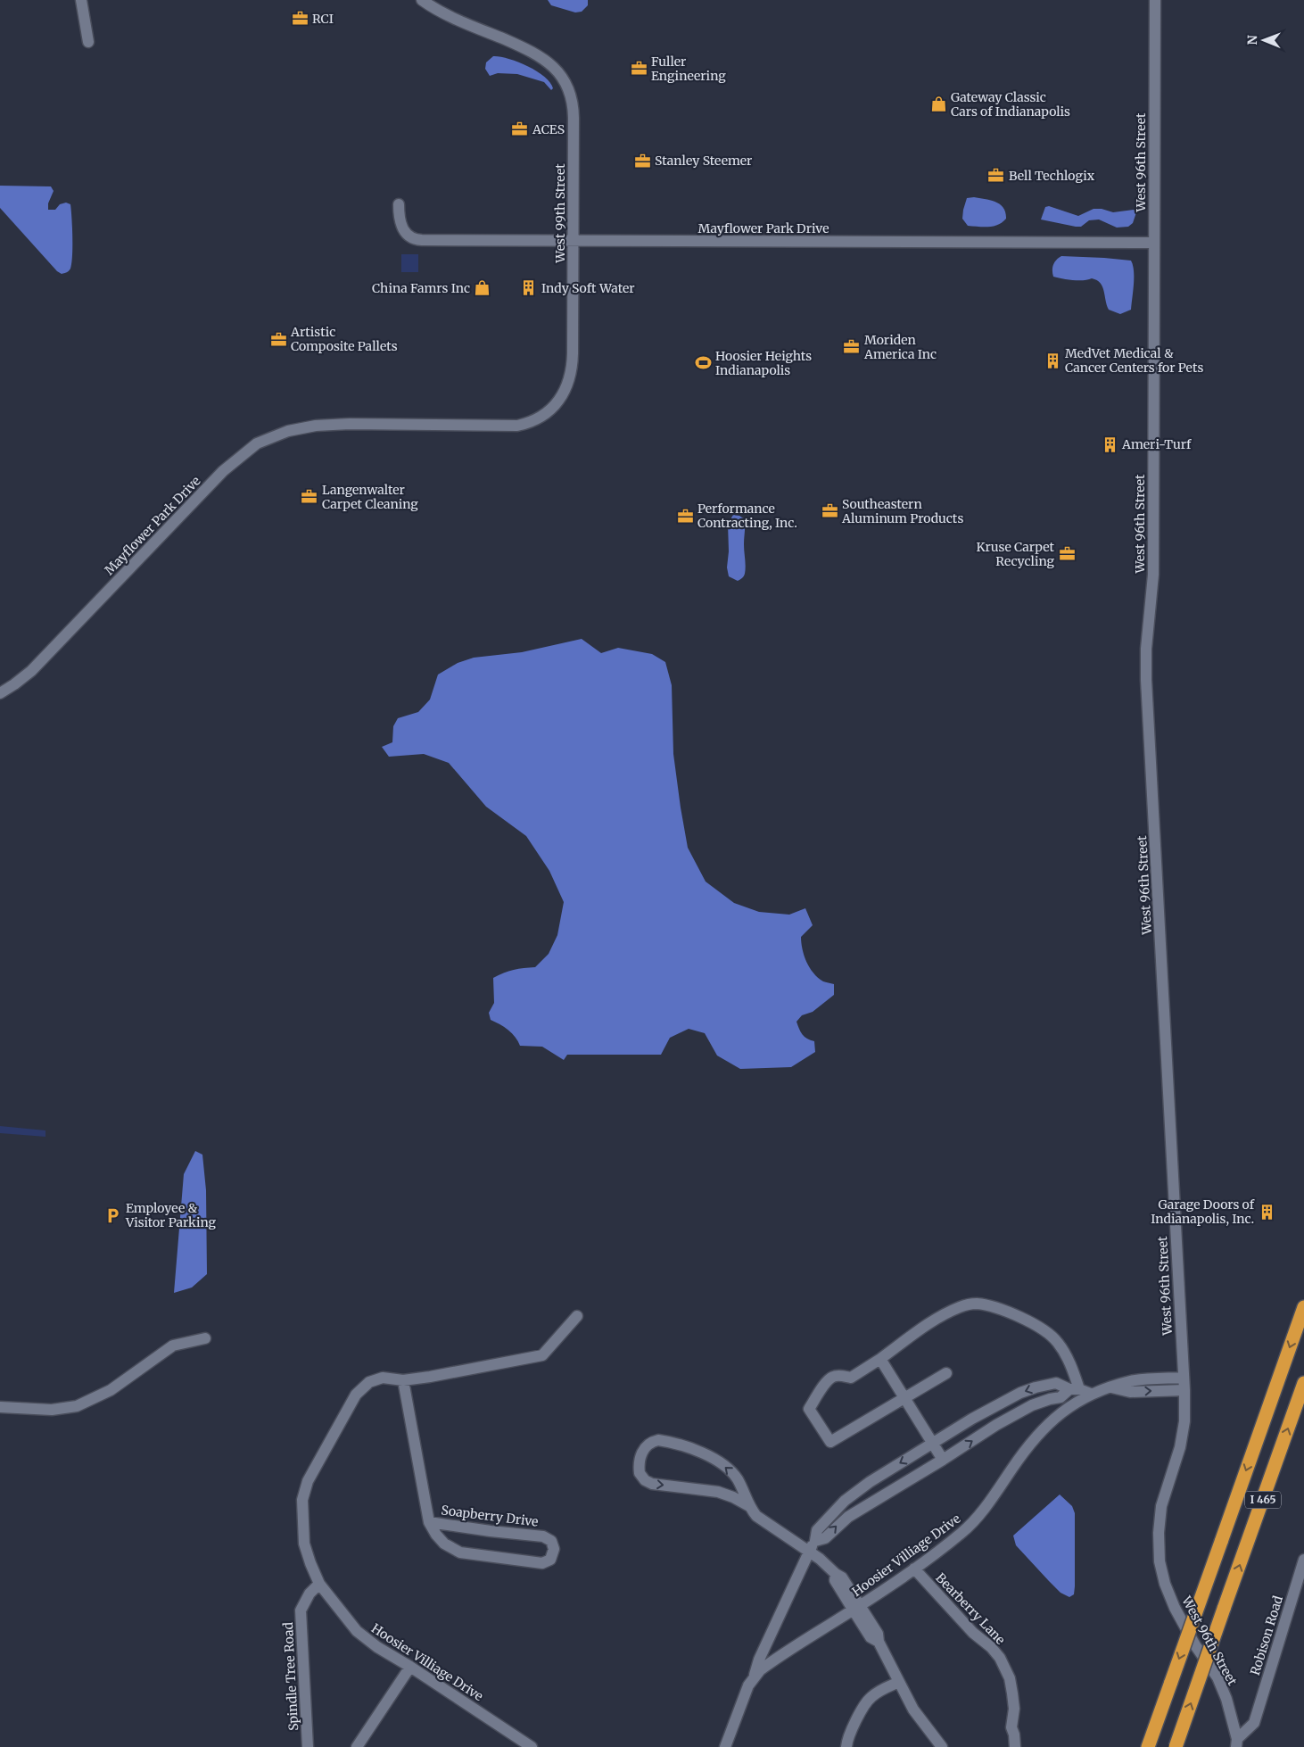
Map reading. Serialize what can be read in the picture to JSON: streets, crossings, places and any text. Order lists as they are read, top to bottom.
{
  "streets": {
    "highway": ["I 465"],
    "street": [
      "West 96th Street",
      "West 99th Street",
      "Mayflower Park Drive",
      "Soapberry Drive",
      "Hoosier Villiage Drive",
      "Bearberry Lane",
      "Robison Road",
      "Spindle Tree Road"
    ]
  },
  "crossings": [
    ["West 96th Street", "Mayflower Park Drive"],
    ["West 96th Street", "Hoosier Villiage Drive"],
    ["West 96th Street", "Robison Road"],
    ["West 99th Street", "Mayflower Park Drive"],
    ["Soapberry Drive", "Hoosier Villiage Drive"],
    ["Hoosier Villiage Drive", "Bearberry Lane"],
    ["Hoosier Villiage Drive", "Spindle Tree Road"]
  ],
  "places": {
    "office": [
      "RCI",
      "Fuller Engineering",
      "ACES",
      "Stanley Steemer",
      "Bell Techlogix",
      "Artistic Composite Pallets",
      "Moriden America Inc",
      "Langenwalter Carpet Cleaning",
      "Southeastern Aluminum Products",
      "Performance Contracting, Inc.",
      "Kruse Carpet Recycling"
    ],
    "shop": ["Gateway Classic Cars of Indianapolis", "China Famrs Inc"],
    "building": [
      "Indy Soft Water",
      "MedVet Medical & Cancer Centers for Pets",
      "Ameri-Turf",
      "Garage Doors of Indianapolis, Inc."
    ],
    "sports": ["Hoosier Heights Indianapolis"],
    "parking": ["Employee & Visitor Parking"]
  },
  "north": "left"
}
